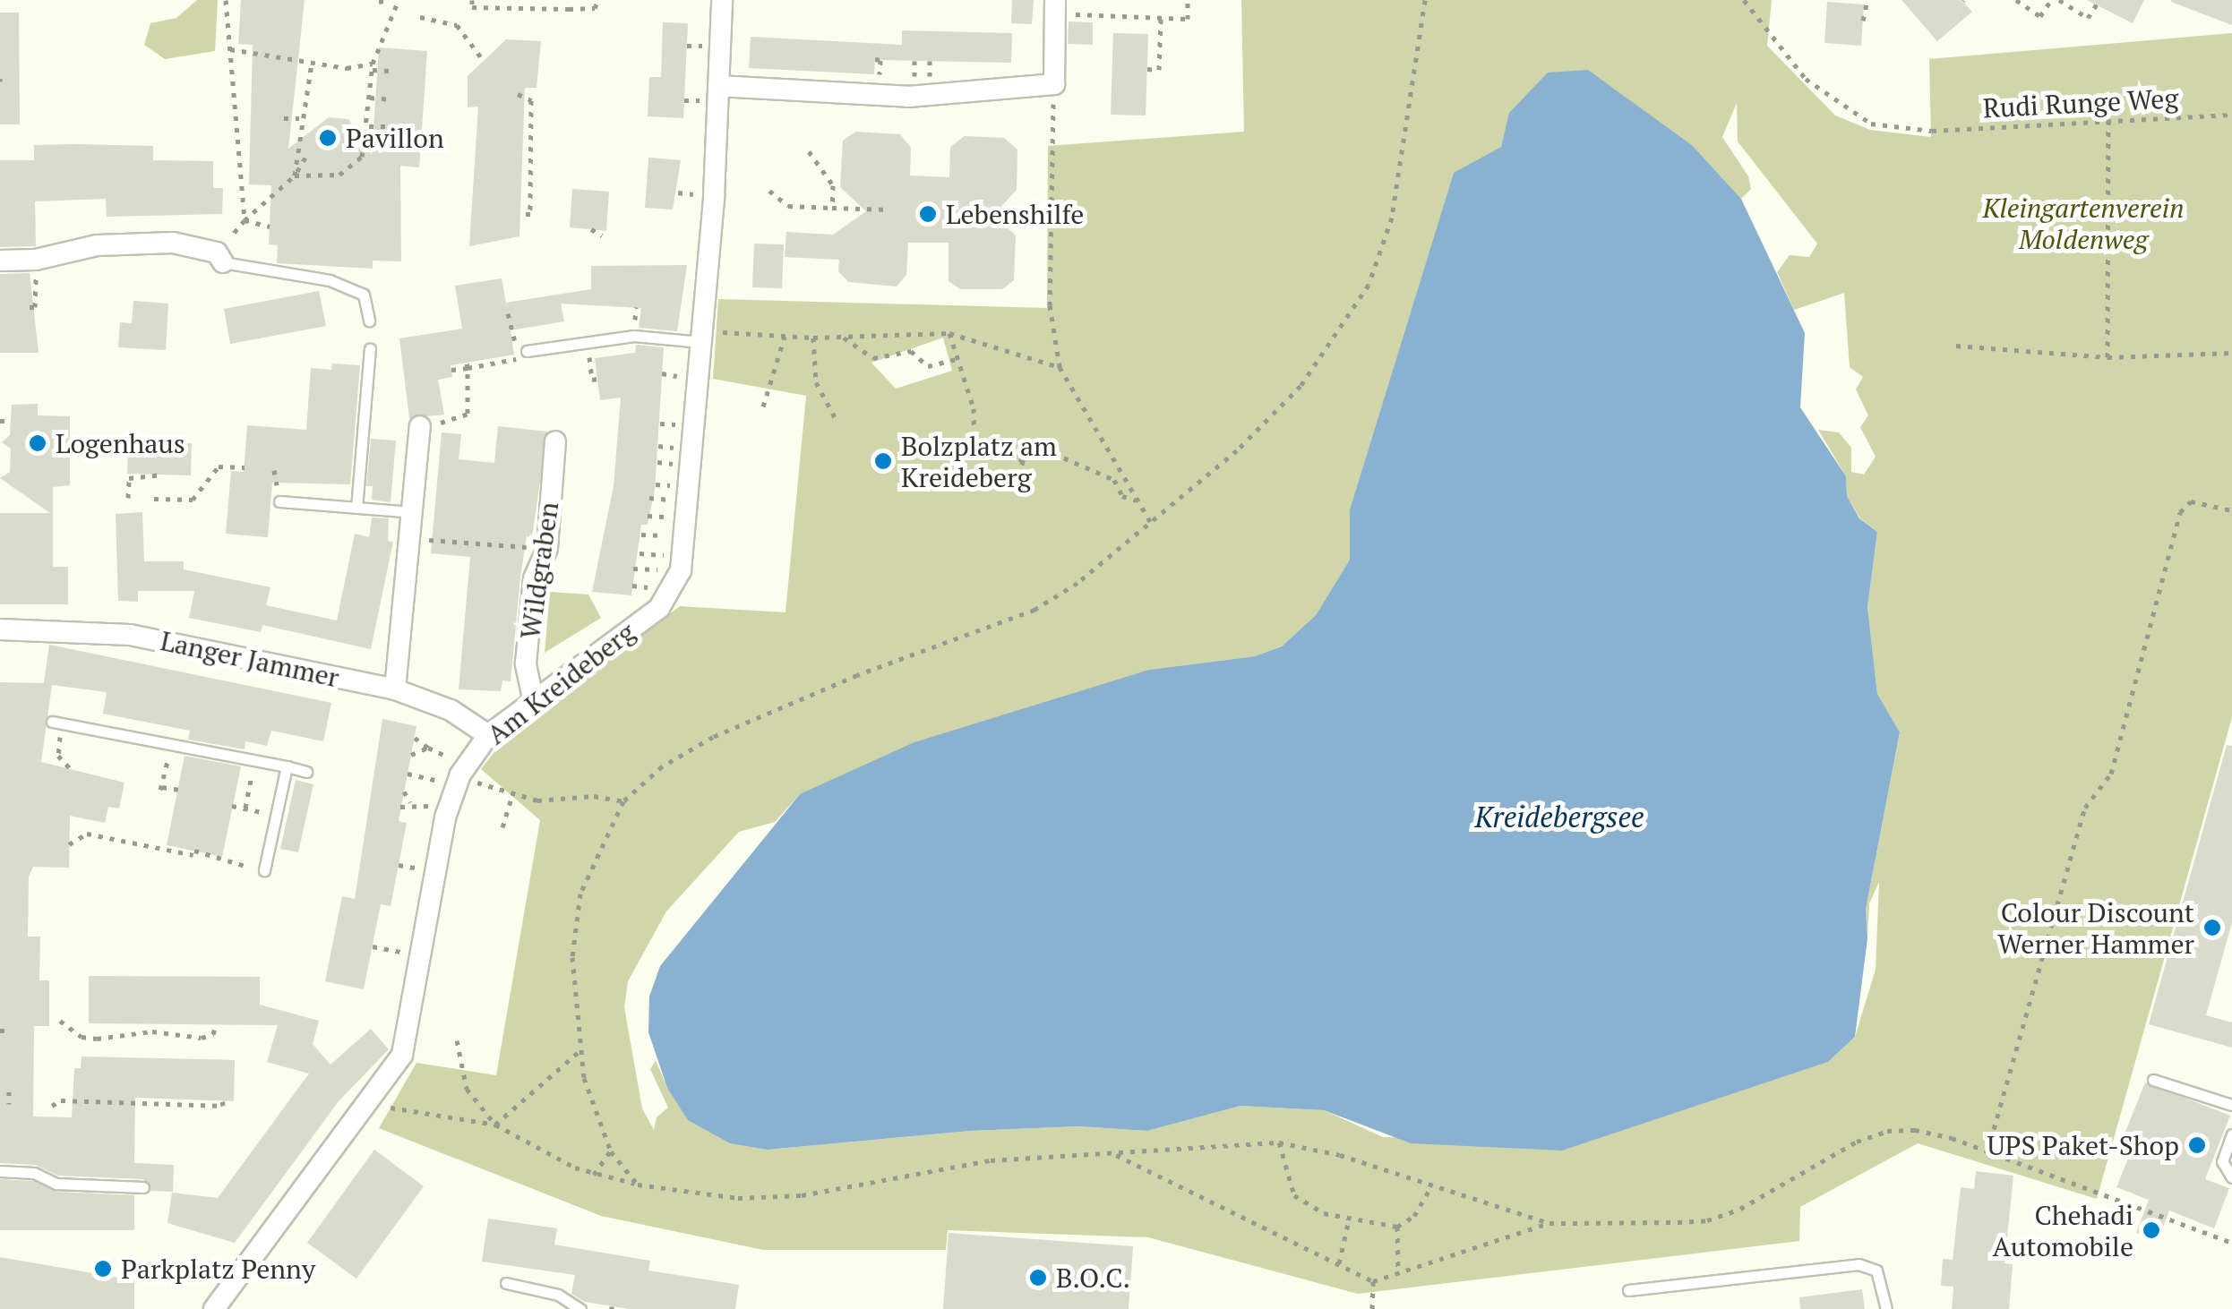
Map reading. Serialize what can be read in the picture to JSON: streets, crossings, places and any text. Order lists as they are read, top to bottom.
{
  "streets": {
    "street": ["Wildgraben", "Langer Jammer", "Am Kreideberg"],
    "path": ["Rudi Runge Weg"]
  },
  "crossings": [
    ["Wildgraben", "Am Kreideberg"],
    ["Langer Jammer", "Am Kreideberg"]
  ],
  "water": ["Kreidebergsee"],
  "parks": ["Kleingartenverein Moldenweg"],
  "places": [
    "Pavillon",
    "Lebenshilfe",
    "Logenhaus",
    "Bolzplatz am Kreideberg",
    "Colour Discount Werner Hammer",
    "UPS Paket-Shop",
    "Chehadi Automobile",
    "Parkplatz Penny",
    "B.O.C."
  ]
}
